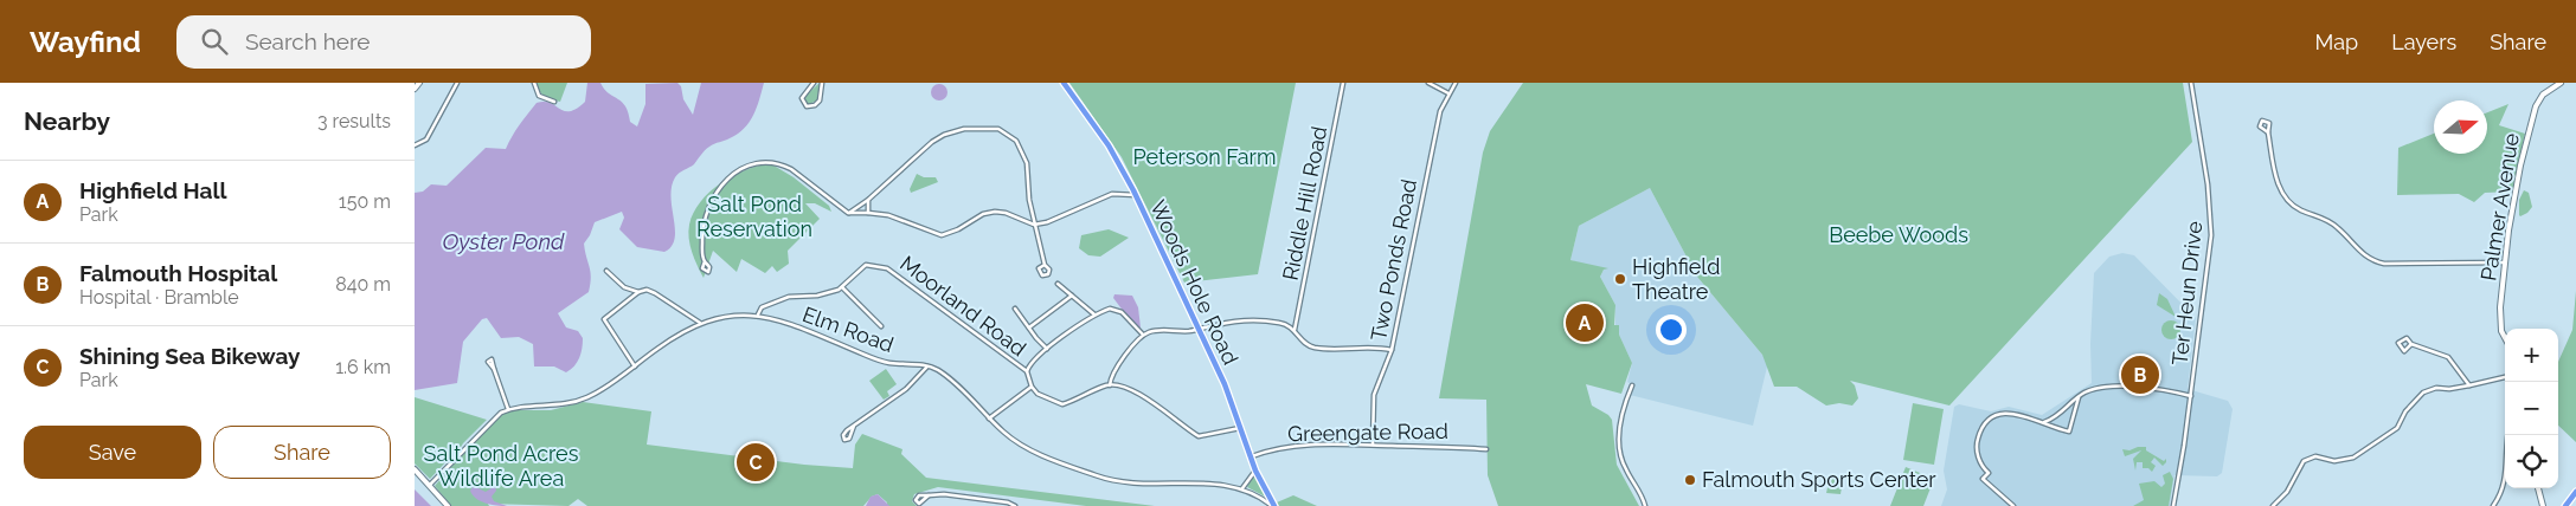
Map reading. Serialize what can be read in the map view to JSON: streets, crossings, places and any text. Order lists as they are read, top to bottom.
{
  "streets": {
    "highway": ["Woods Hole Road"],
    "main road": ["Palmer Avenue"],
    "street": [
      "Riddle Hill Road",
      "Two Ponds Road",
      "Ter Heun Drive",
      "Moorland Road",
      "Elm Road",
      "Greengate Road"
    ]
  },
  "crossings": [
    ["Two Ponds Road", "Greengate Road"],
    ["Woods Hole Road", "Elm Road"],
    ["Woods Hole Road", "Greengate Road"],
    ["Moorland Road", "Elm Road"]
  ],
  "water": ["Oyster Pond"],
  "parks": [
    "Peterson Farm",
    "Salt Pond Reservation",
    "Beebe Woods",
    "Salt Pond Acres Wildlife Area"
  ],
  "places": ["Highfield Theatre", "Falmouth Sports Center"],
  "north": "right",
  "page": {
    "header": "Wayfind",
    "search": "Search here",
    "nav": ["Map", "Layers", "Share"],
    "heading": ["Nearby", "3 results"],
    "list": [
      {
        "mark": "A",
        "name": "Highfield Hall",
        "note": "Park",
        "value": "150 m"
      },
      {
        "mark": "B",
        "name": "Falmouth Hospital",
        "note": "Hospital · Bramble",
        "value": "840 m"
      },
      {
        "mark": "C",
        "name": "Shining Sea Bikeway",
        "note": "Park",
        "value": "1.6 km"
      }
    ],
    "pins": ["A", "B", "C"],
    "map_buttons": ["+", "−"],
    "buttons": ["Save", "Share"]
  }
}
